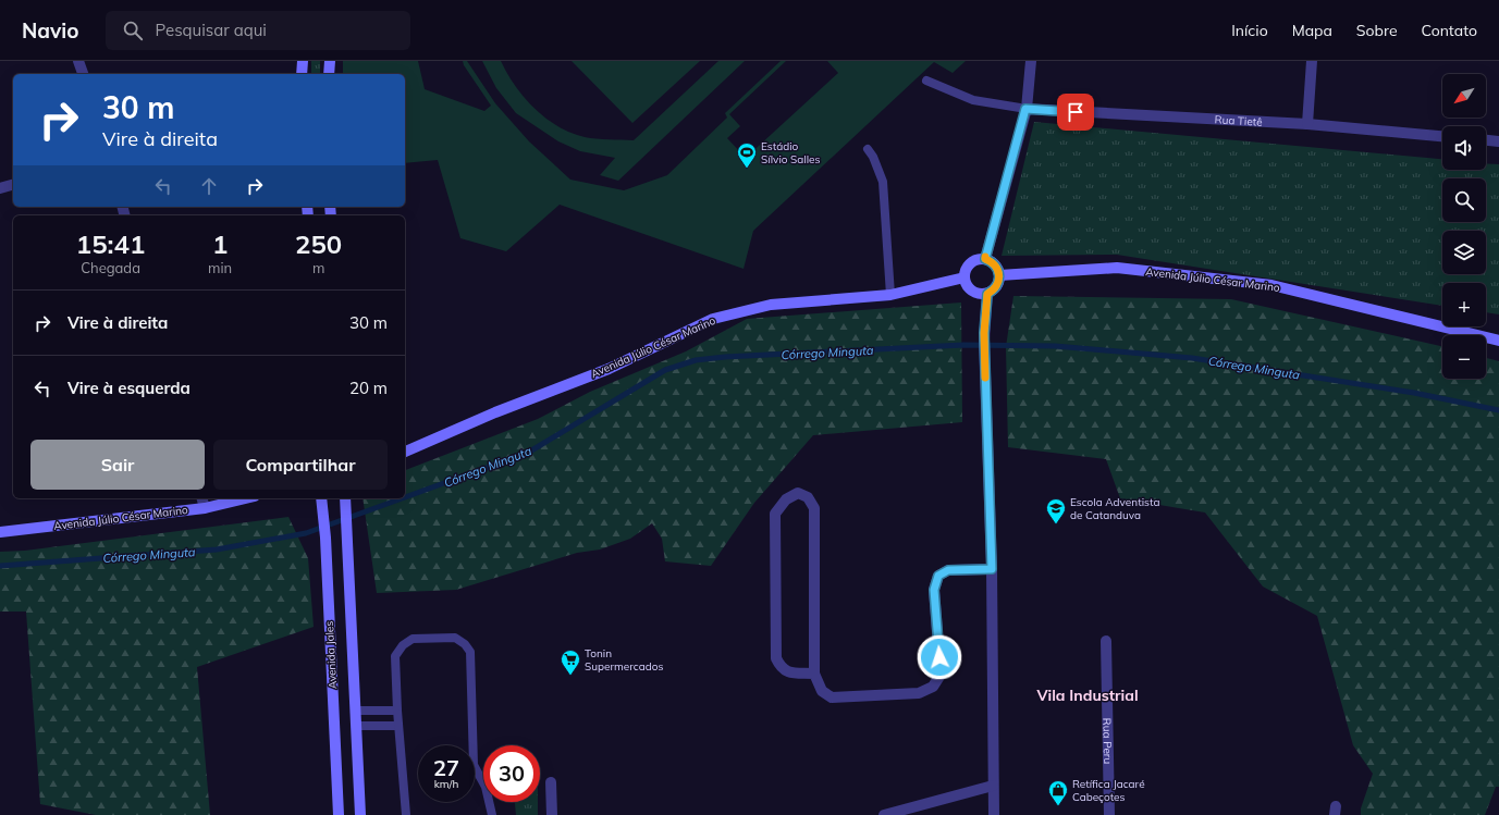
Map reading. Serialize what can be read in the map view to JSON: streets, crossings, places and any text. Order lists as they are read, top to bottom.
{
  "streets": {
    "street": [
      "Rua Tietê",
      "Avenida Júlio César Marino",
      "Avenida Jales",
      "Rua Peru"
    ]
  },
  "districts": ["Vila Industrial"],
  "water": ["Córrego Minguta"],
  "places": {
    "sports": ["Estádio Sílvio Salles"],
    "school or university": ["Escola Adventista de Catanduva"],
    "supermarket": ["Tonin Supermercados"],
    "shop": ["Retífica Jacaré Cabeçotes"]
  },
  "north": "bottom left",
  "page": {
    "header": "Navio",
    "search": "Pesquisar aqui",
    "nav": [
      "Início",
      "Mapa",
      "Sobre",
      "Contato"
    ],
    "map_buttons": ["+", "−"],
    "turn": ["30 m", "Vire à direita"],
    "eta": [
      "15:41",
      "Chegada",
      "1",
      "min",
      "250",
      "m"
    ],
    "list": [
      {
        "name": "Vire à direita",
        "value": "30 m"
      },
      {
        "name": "Vire à esquerda",
        "value": "20 m"
      }
    ],
    "buttons": ["Sair", "Compartilhar"],
    "speed": "27 km/h",
    "limit": "30"
  }
}
